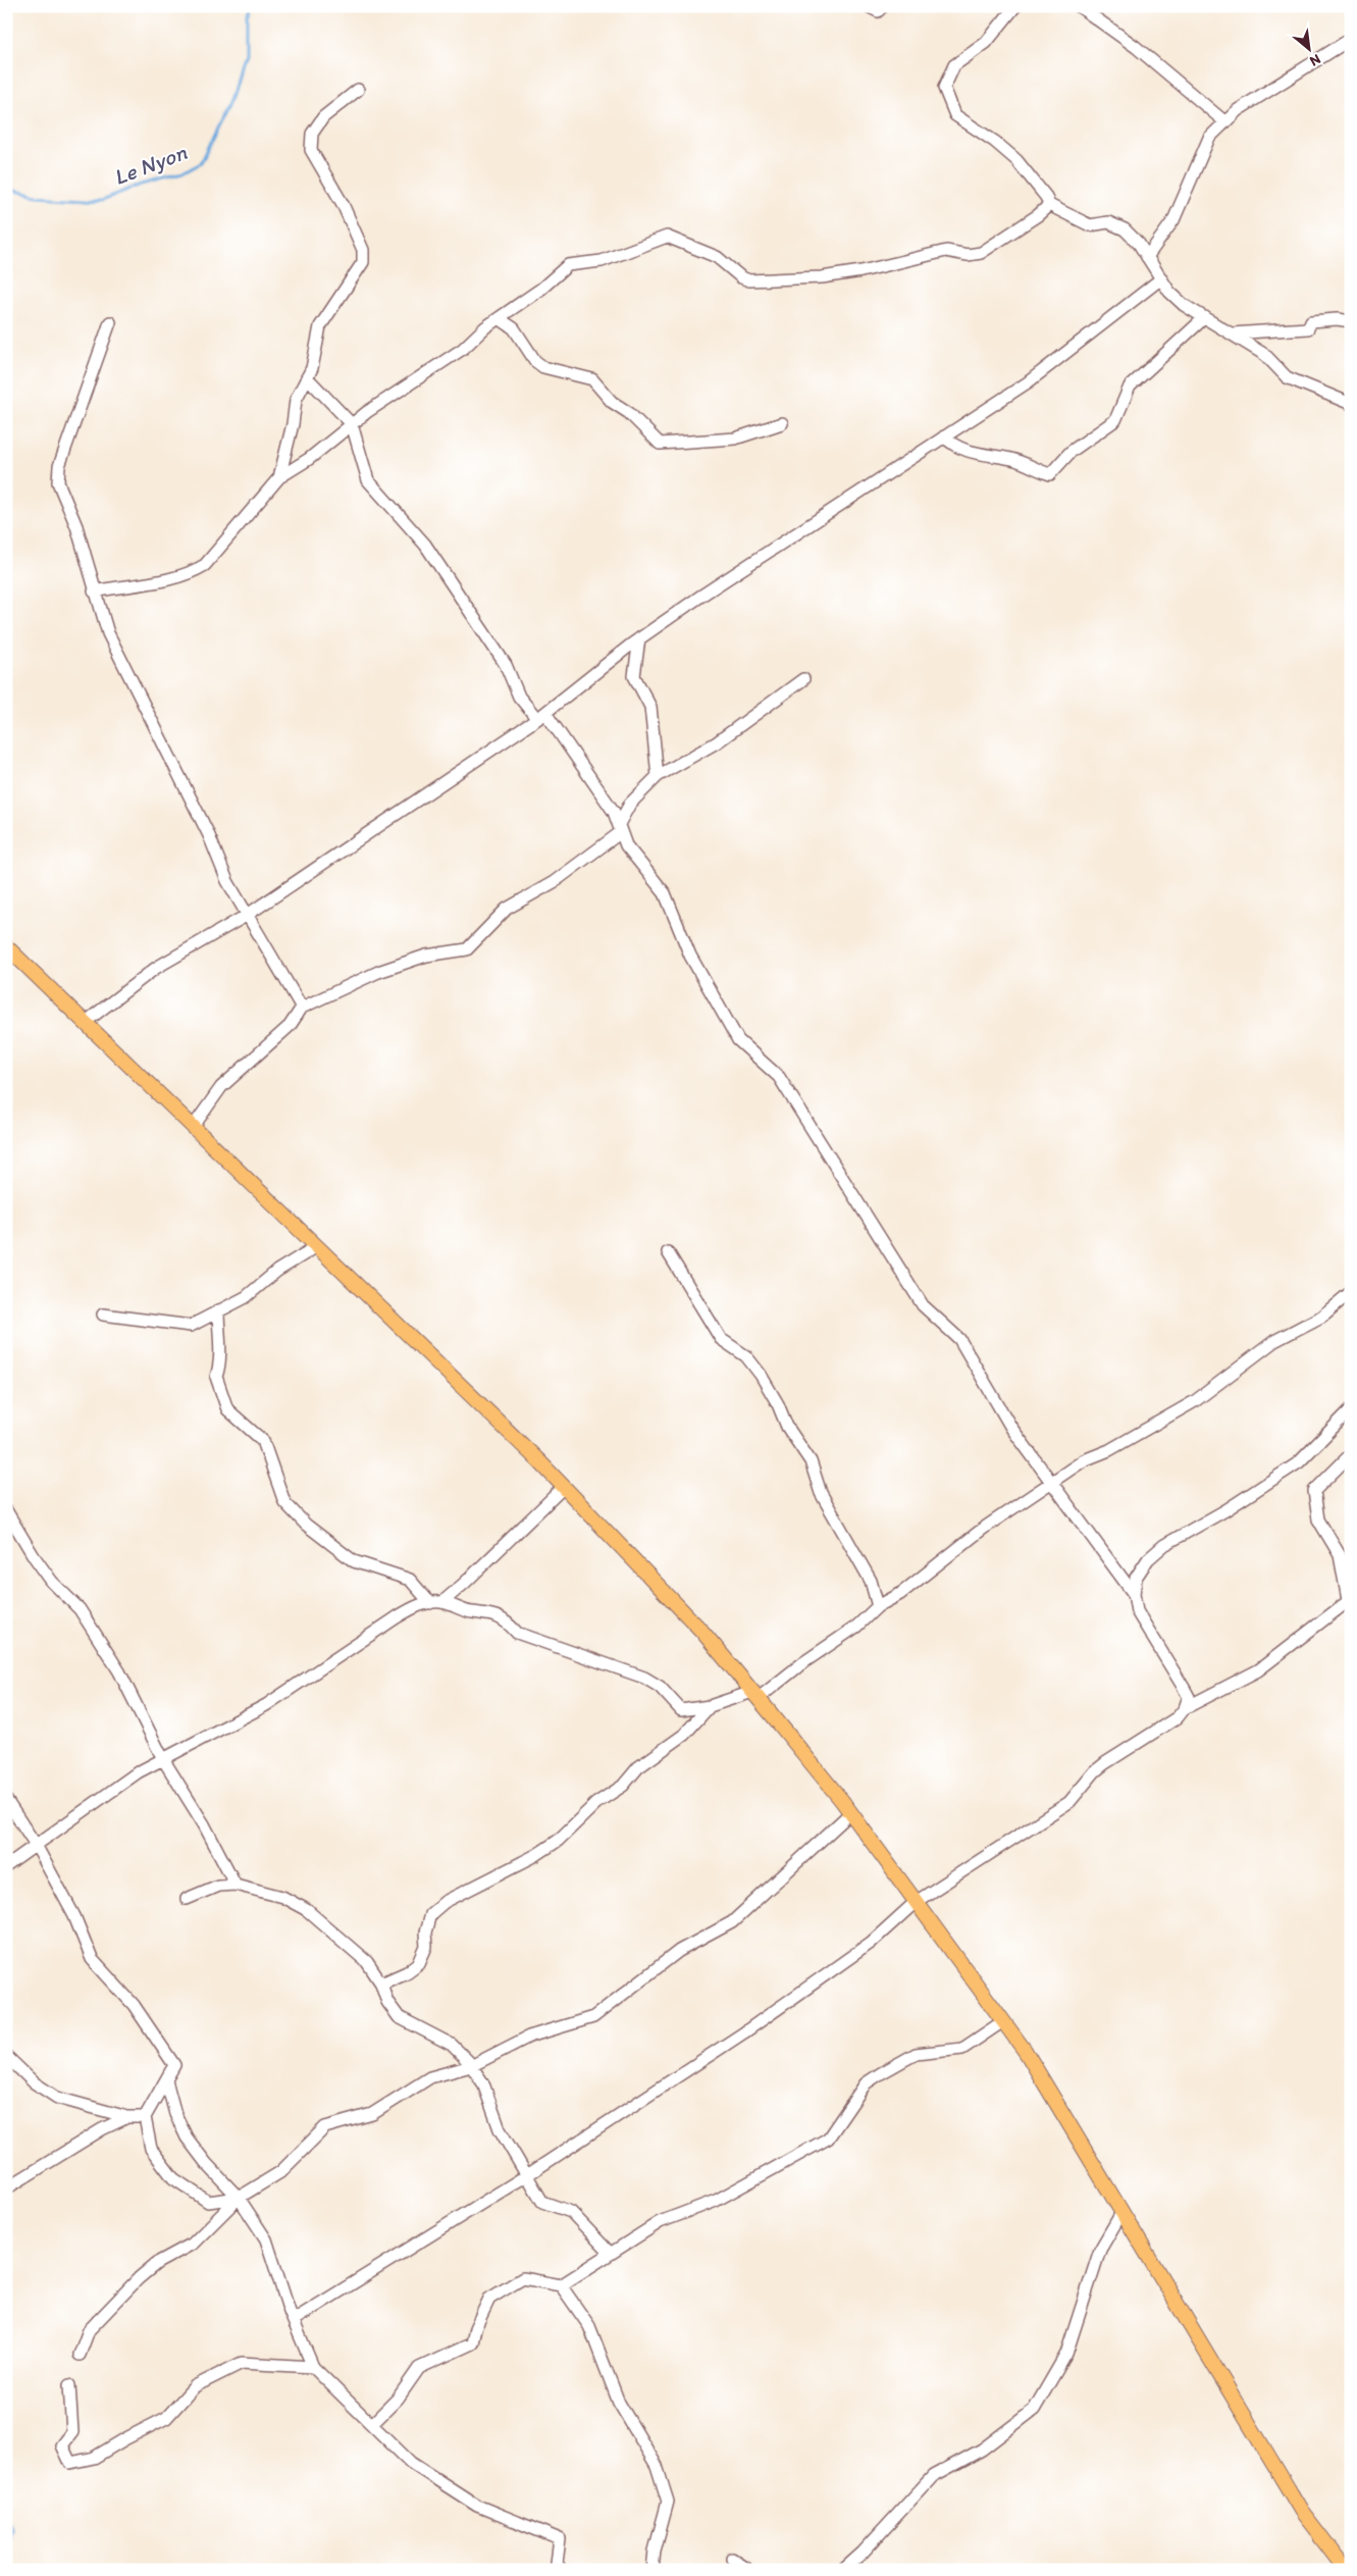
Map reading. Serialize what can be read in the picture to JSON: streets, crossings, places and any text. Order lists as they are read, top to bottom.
{
  "water": ["Le Nyon"],
  "north": "bottom right"
}
